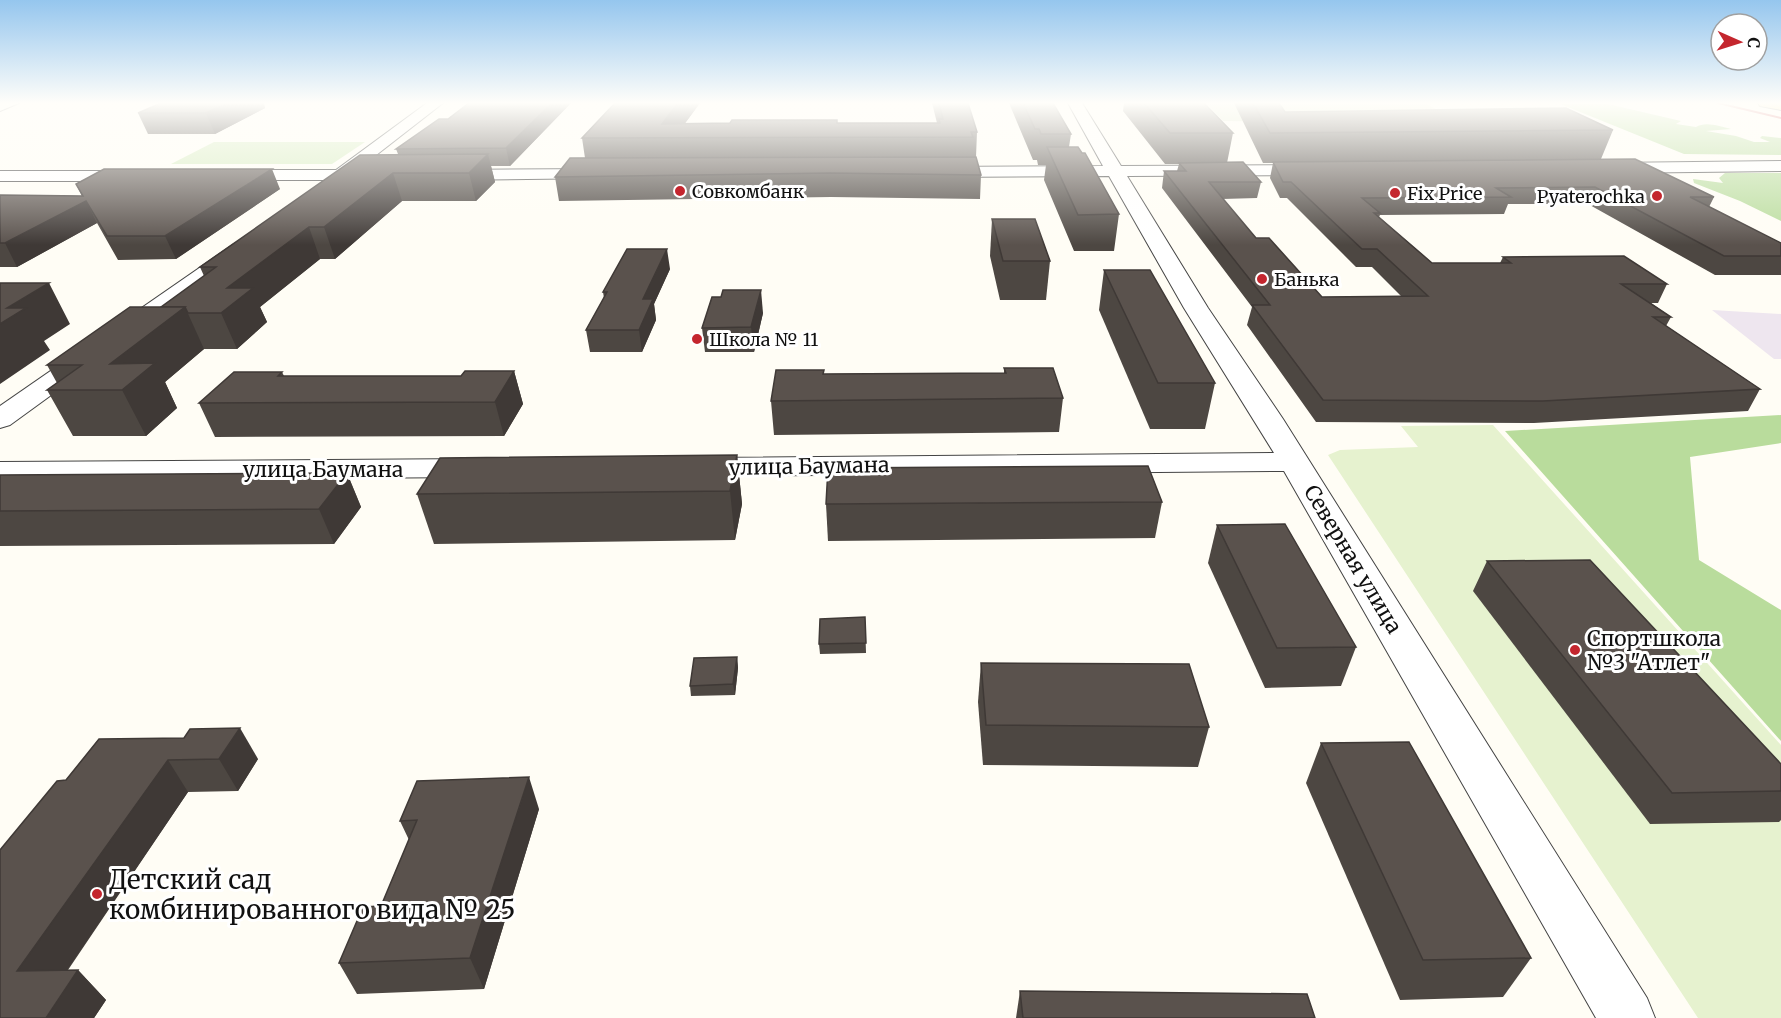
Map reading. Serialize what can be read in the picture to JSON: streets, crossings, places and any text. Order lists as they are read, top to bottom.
{
  "streets": {
    "street": ["улица Баумана", "Северная улица"]
  },
  "crossings": [
    ["улица Баумана", "Северная улица"]
  ],
  "places": [
    "Совкомбанк",
    "Fix Price",
    "Pyaterochka",
    "Банька",
    "Школа № 11",
    "Спортшкола №3 \"Атлет\"",
    "Детский сад комбинированного вида № 25"
  ],
  "north": "right"
}
